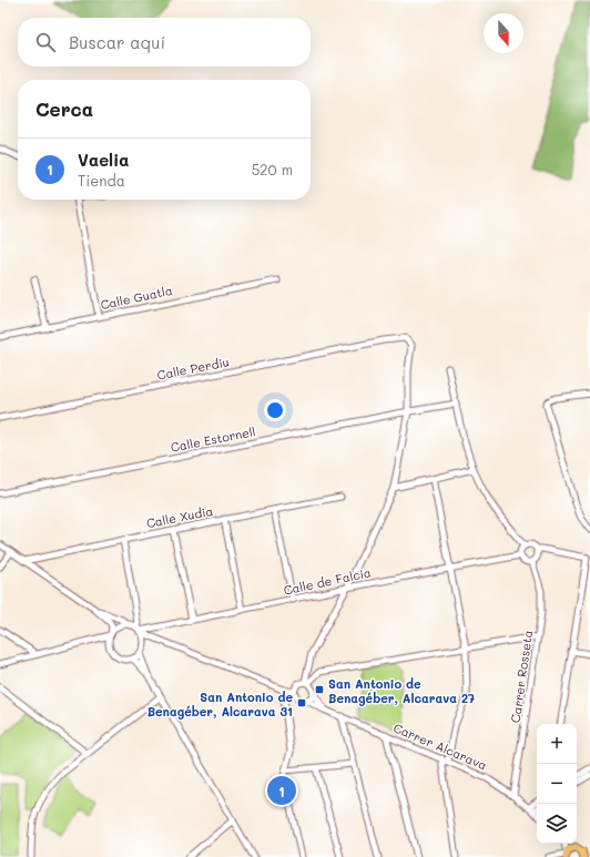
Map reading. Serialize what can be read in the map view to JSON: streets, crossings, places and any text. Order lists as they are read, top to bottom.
{
  "streets": {
    "street": [
      "Calle Guatla",
      "Calle Perdiu",
      "Calle Estornell",
      "Calle Xudia",
      "Calle de Falcia",
      "Carrer Rosseta",
      "Carrer Alcarava"
    ]
  },
  "crossings": [
    ["Calle Perdiu", "Calle Estornell"],
    ["Calle de Falcia", "Carrer Rosseta"],
    ["Carrer Rosseta", "Carrer Alcarava"]
  ],
  "places": {
    "transit": ["San Antonio de Benagéber, Alcarava 27", "San Antonio de Benagéber, Alcarava 31"]
  },
  "north": "bottom",
  "page": {
    "search": "Buscar aquí",
    "heading": "Cerca",
    "list": [
      {
        "mark": "1",
        "name": "Vaelia",
        "note": "Tienda",
        "value": "520 m"
      }
    ],
    "map_buttons": ["+", "−"],
    "pins": "1"
  }
}
